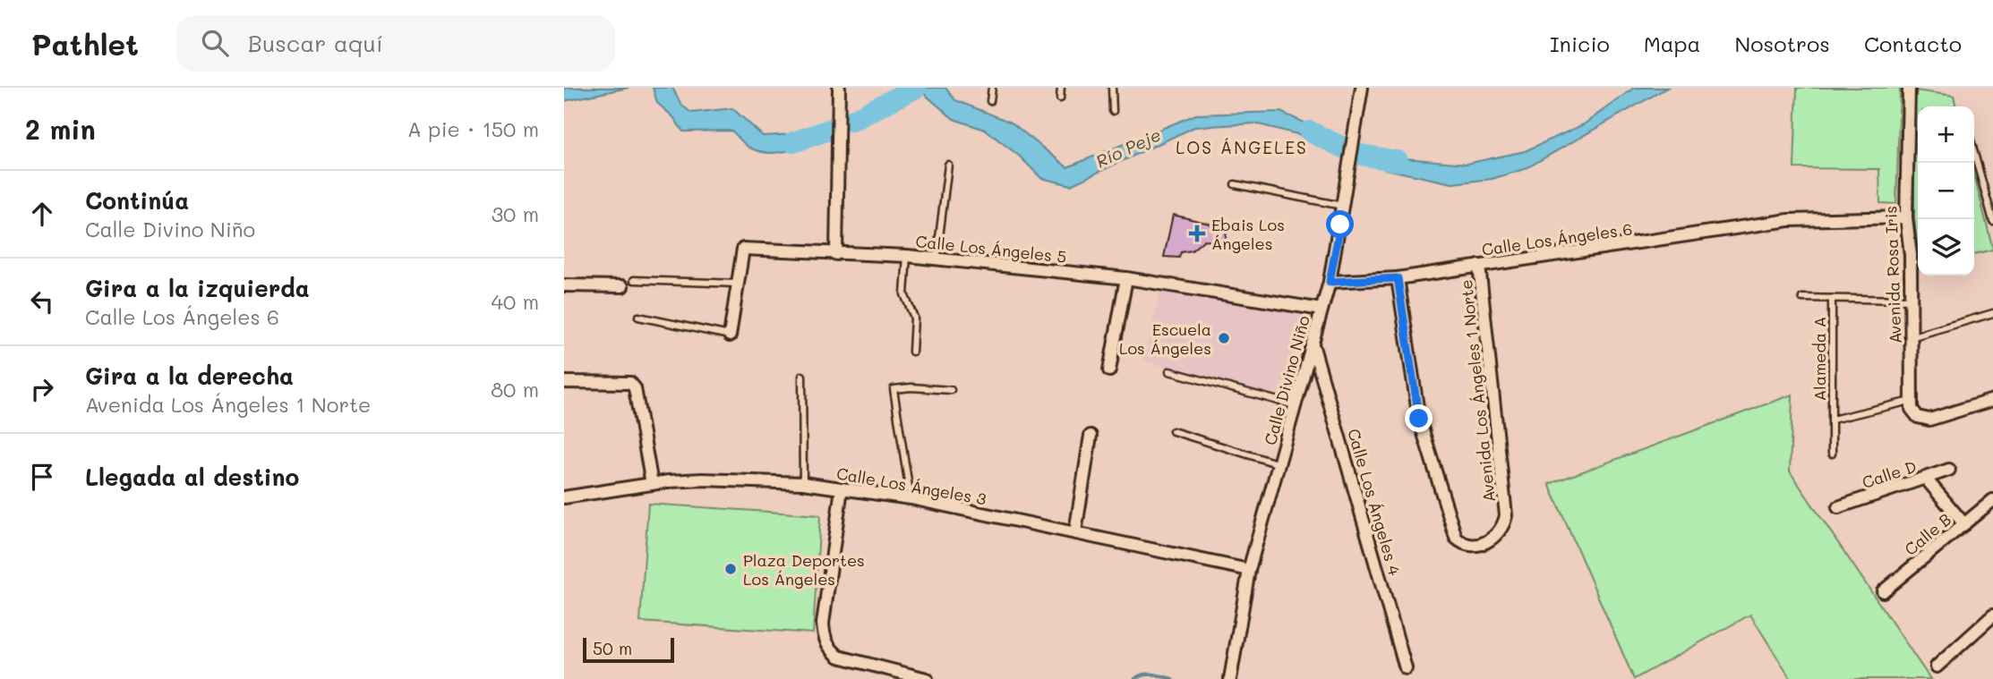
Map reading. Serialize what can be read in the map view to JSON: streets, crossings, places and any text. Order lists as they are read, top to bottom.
{
  "streets": {
    "street": [
      "Calle Los Ángeles 6",
      "Calle Los Ángeles 5",
      "Avenida Rosa Iris",
      "Calle Divino Niño",
      "Avenida Los Ángeles 1 Norte",
      "Calle D",
      "Calle Los Ángeles 3",
      "Calle Los Ángeles 4",
      "Calle B"
    ],
    "lane": ["Alameda A"]
  },
  "crossings": [
    ["Calle Los Ángeles 6", "Avenida Rosa Iris"],
    ["Calle Los Ángeles 6", "Calle Divino Niño"],
    ["Calle Los Ángeles 6", "Avenida Los Ángeles 1 Norte"],
    ["Calle Los Ángeles 5", "Calle Divino Niño"],
    ["Avenida Rosa Iris", "Alameda A"],
    ["Calle Divino Niño", "Calle Los Ángeles 3"],
    ["Calle Divino Niño", "Calle Los Ángeles 4"]
  ],
  "districts": ["LOS ÁNGELES"],
  "water": ["Río Peje"],
  "places": {
    "health": ["Ebais Los Ángeles"],
    "other": ["Escuela Los Ángeles", "Plaza Deportes Los Ángeles"]
  },
  "scale_bar": "50 m",
  "page": {
    "header": "Pathlet",
    "search": "Buscar aquí",
    "nav": [
      "Inicio",
      "Mapa",
      "Nosotros",
      "Contacto"
    ],
    "heading": ["2 min", "A pie · 150 m"],
    "map_buttons": ["+", "−"],
    "list": [
      ["Continúa", "Calle Divino Niño", "30 m"],
      ["Gira a la izquierda", "Calle Los Ángeles 6", "40 m"],
      ["Gira a la derecha", "Avenida Los Ángeles 1 Norte", "80 m"],
      "Llegada al destino"
    ],
    "scale": "50 m"
  }
}
